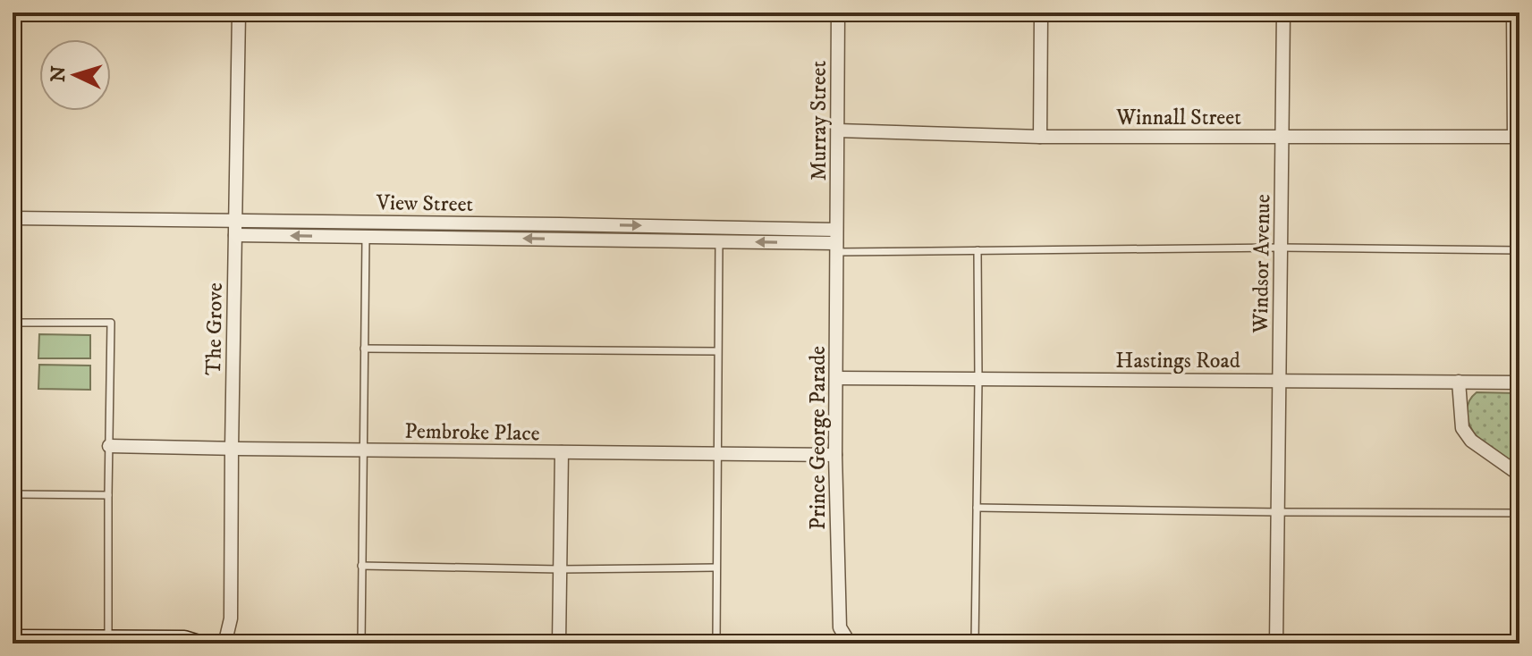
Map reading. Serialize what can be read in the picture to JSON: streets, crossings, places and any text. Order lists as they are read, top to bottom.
{
  "streets": {
    "street": [
      "Winnall Street",
      "Murray Street",
      "View Street",
      "Windsor Avenue",
      "The Grove",
      "Hastings Road",
      "Pembroke Place",
      "Prince George Parade"
    ]
  },
  "crossings": [
    ["Winnall Street", "Murray Street"],
    ["Winnall Street", "Windsor Avenue"],
    ["Murray Street", "View Street"],
    ["Murray Street", "Prince George Parade"],
    ["View Street", "The Grove"],
    ["View Street", "Prince George Parade"],
    ["Windsor Avenue", "Hastings Road"],
    ["The Grove", "Pembroke Place"],
    ["Hastings Road", "Prince George Parade"],
    ["Pembroke Place", "Prince George Parade"]
  ],
  "north": "left"
}
